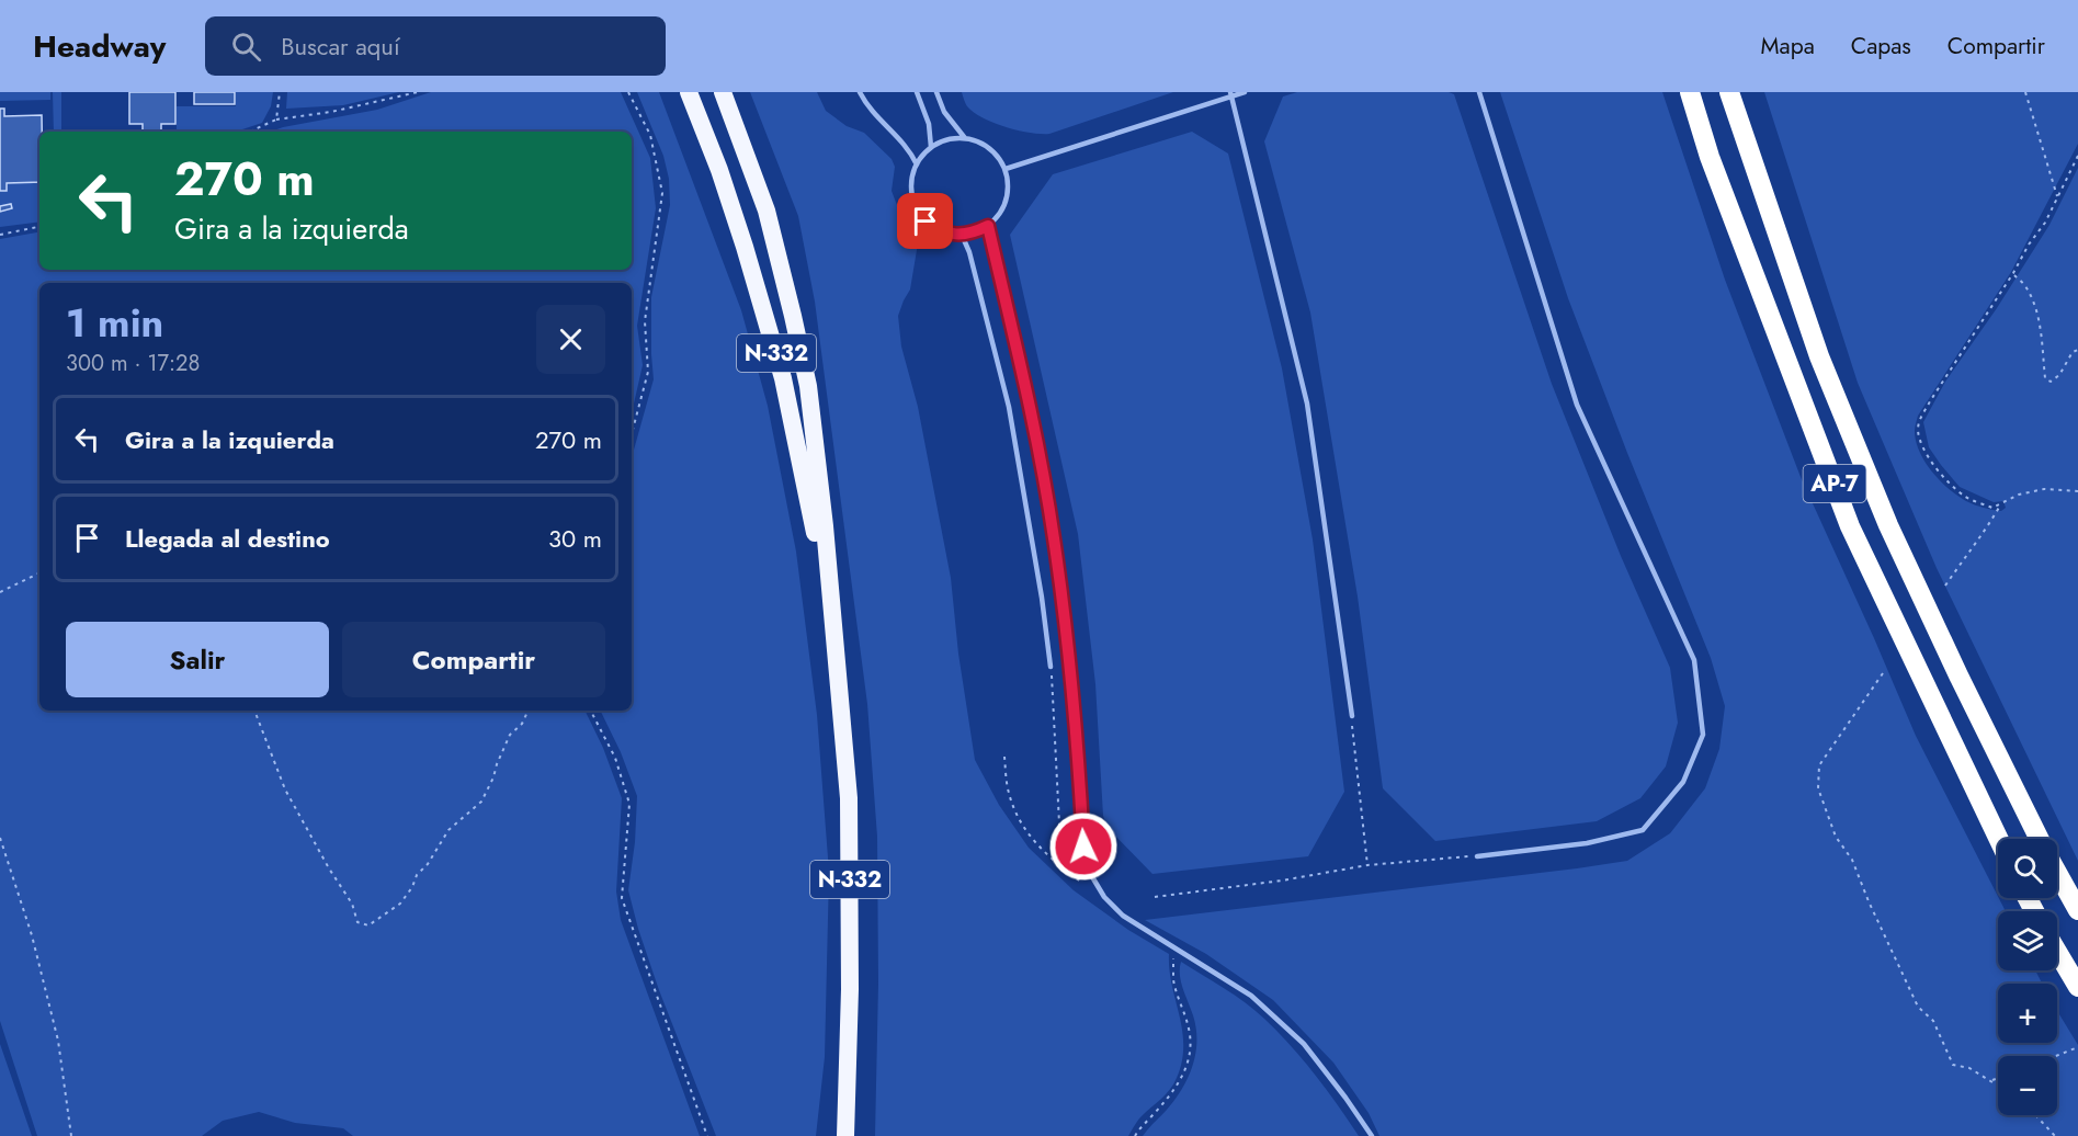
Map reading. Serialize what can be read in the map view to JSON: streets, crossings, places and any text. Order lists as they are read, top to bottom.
{
  "streets": {
    "highway": ["N-332", "AP-7"]
  },
  "page": {
    "header": "Headway",
    "search": "Buscar aquí",
    "nav": ["Mapa", "Capas", "Compartir"],
    "turn": ["270 m", "Gira a la izquierda"],
    "heading": ["1 min", "300 m · 17:28"],
    "list": [
      {
        "name": "Gira a la izquierda",
        "value": "270 m"
      },
      {
        "name": "Llegada al destino",
        "value": "30 m"
      }
    ],
    "buttons": ["Salir", "Compartir"],
    "map_buttons": ["+", "−"]
  }
}
